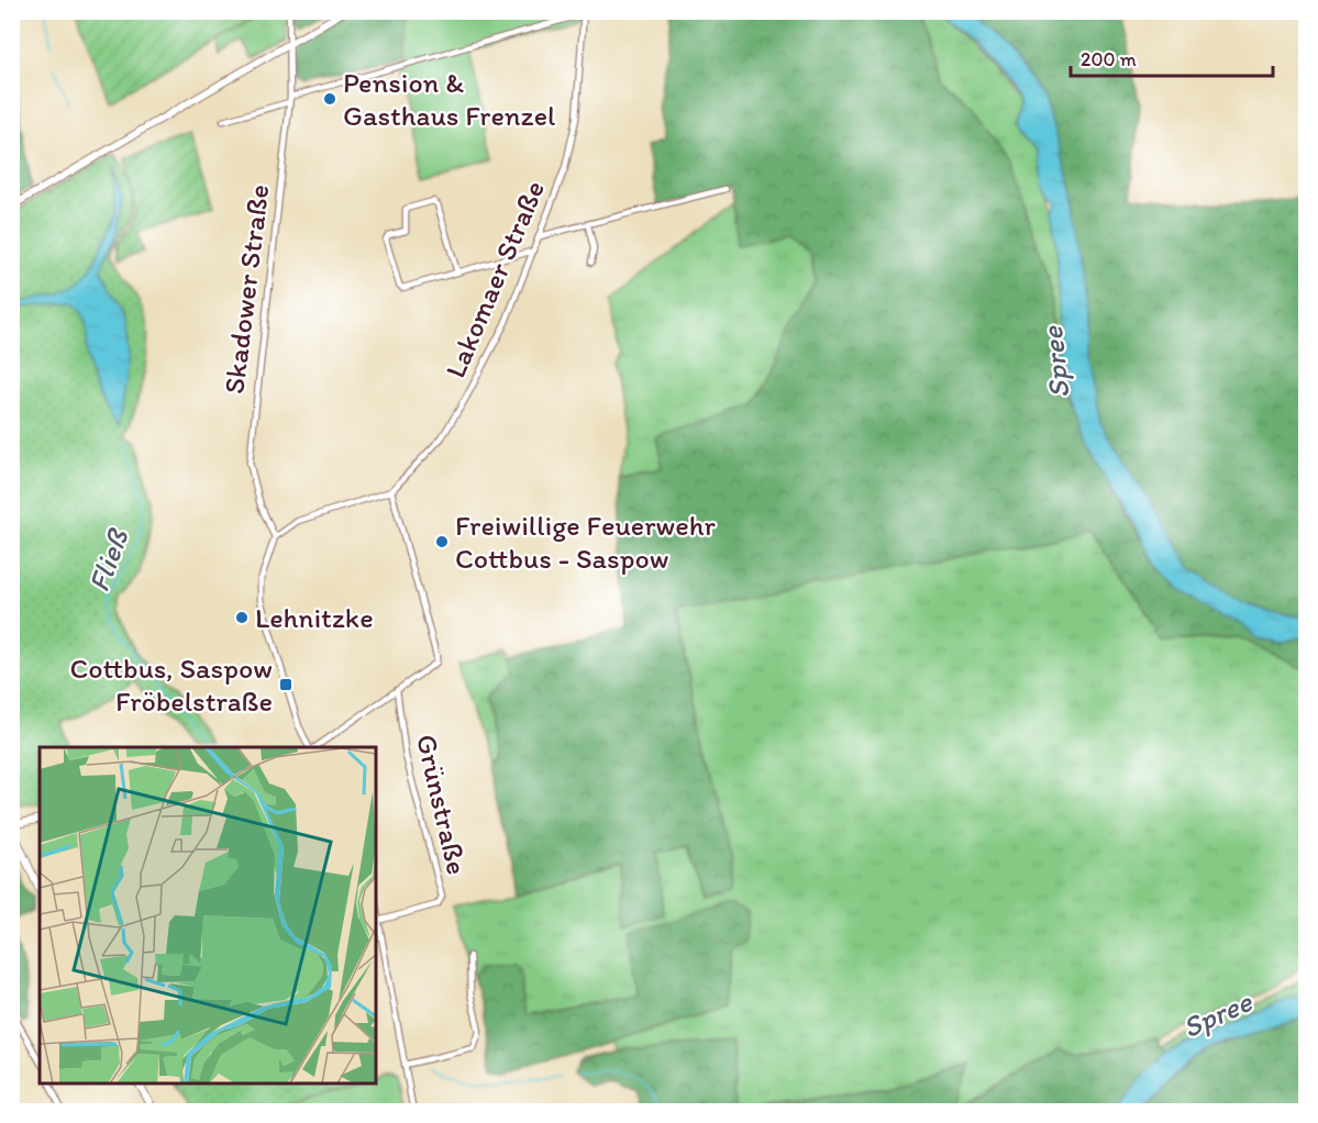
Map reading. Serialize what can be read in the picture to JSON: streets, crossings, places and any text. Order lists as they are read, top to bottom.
{
  "streets": {
    "street": ["Lakomaer Straße", "Skadower Straße", "Grünstraße"]
  },
  "crossings": [
    ["Lakomaer Straße", "Skadower Straße"]
  ],
  "water": ["Spree", "Fließ"],
  "places": {
    "other": ["Pension & Gasthaus Frenzel", "Freiwillige Feuerwehr Cottbus - Saspow", "Lehnitzke"],
    "transit": ["Cottbus, Saspow Fröbelstraße"]
  },
  "scale_bar": "200 m"
}
